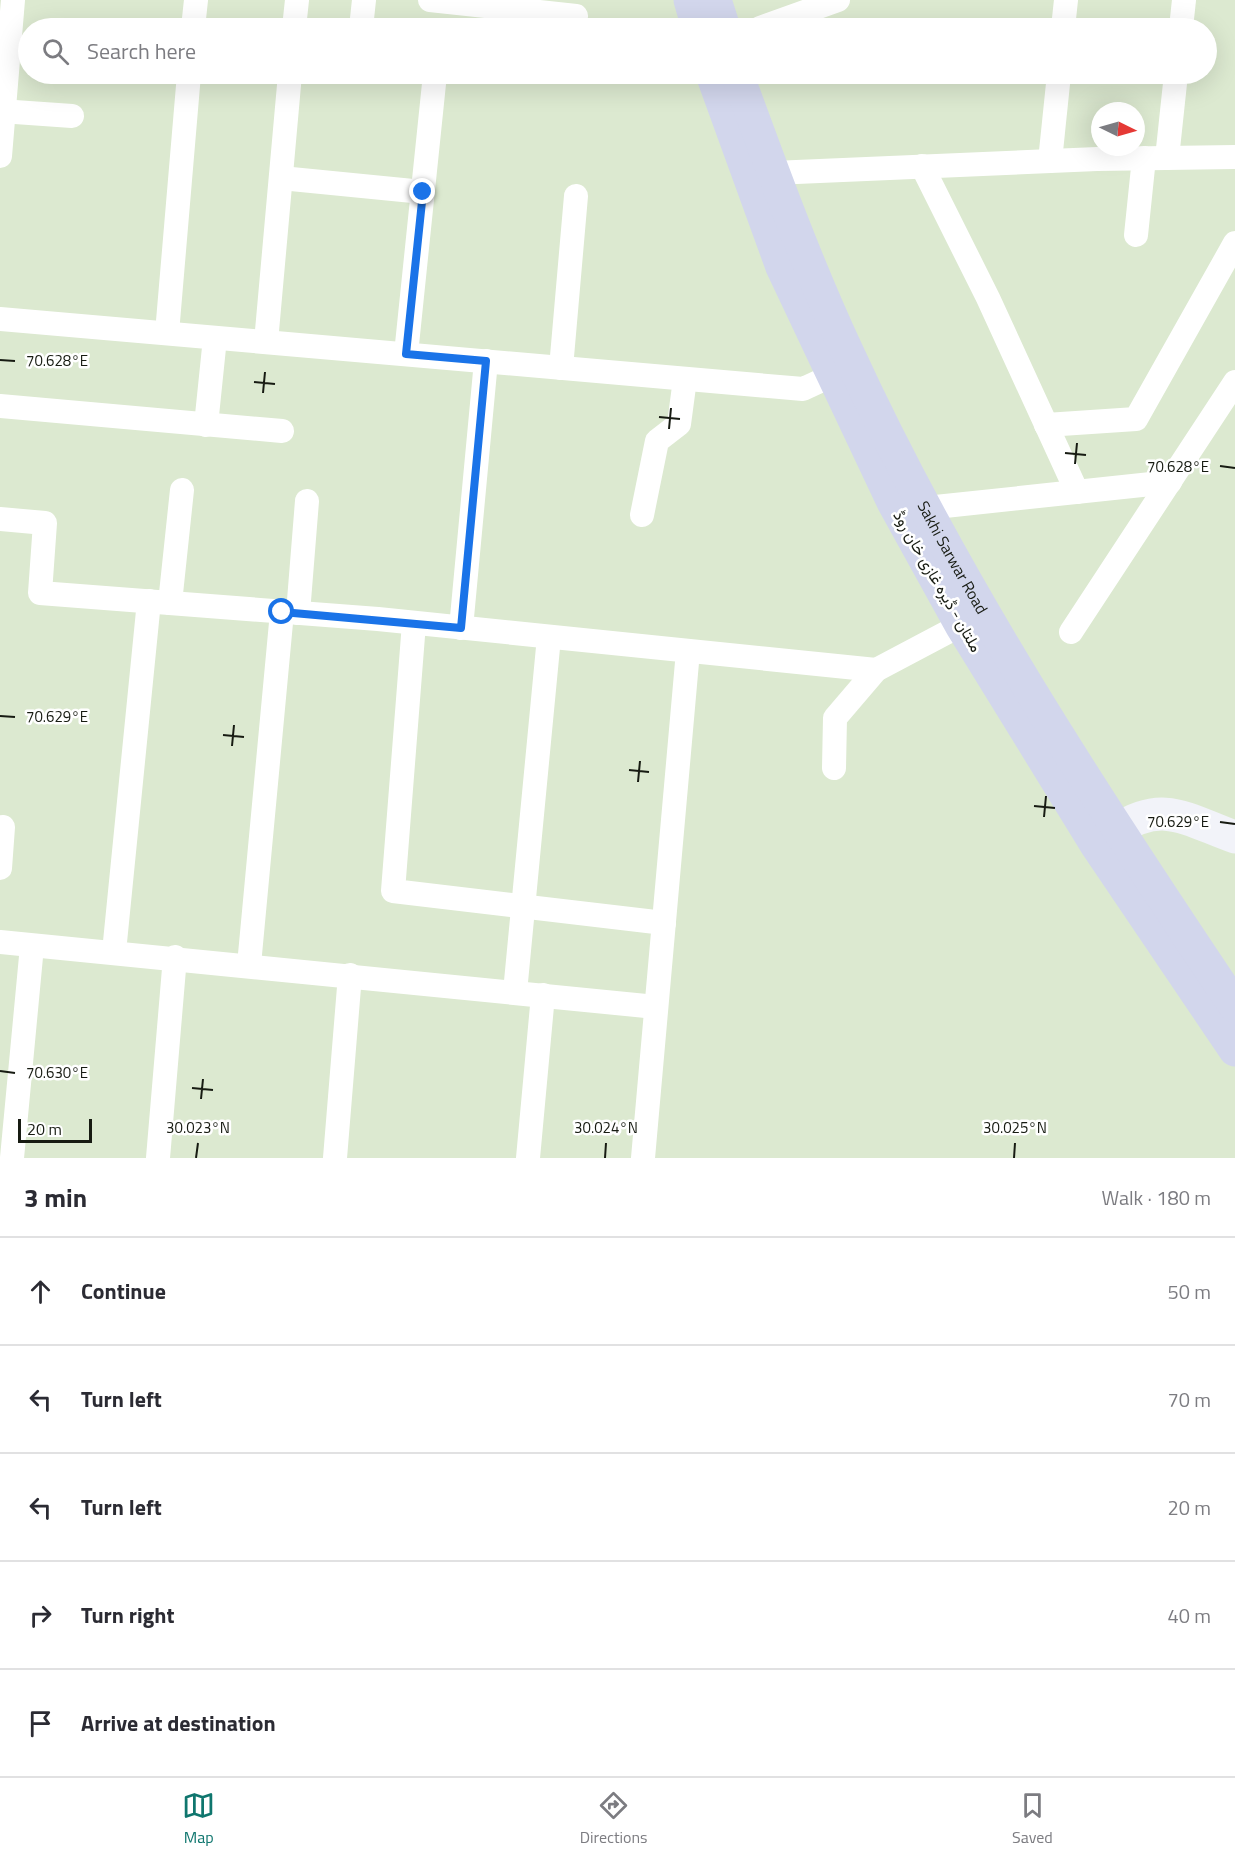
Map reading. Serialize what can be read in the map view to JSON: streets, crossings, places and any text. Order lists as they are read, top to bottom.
{
  "streets": {
    "highway": ["Sakhi Sarwar Road", "ملتان - ڈیرہ غازی خان روڈ"]
  },
  "crossings": [
    ["Sakhi Sarwar Road", "ملتان - ڈیرہ غازی خان روڈ"]
  ],
  "scale_bar": "20 m",
  "north": "right",
  "page": {
    "search": "Search here",
    "scale": "20 m",
    "heading": ["3 min", "Walk · 180 m"],
    "list": [
      ["Continue", "50 m"],
      ["Turn left", "70 m"],
      ["Turn left", "20 m"],
      ["Turn right", "40 m"],
      "Arrive at destination"
    ],
    "nav": ["Map", "Directions", "Saved"]
  },
  "coordinates": [
    "70.628°E",
    "70.629°E",
    "70.630°E",
    "30.023°N",
    "30.024°N",
    "30.025°N"
  ]
}
